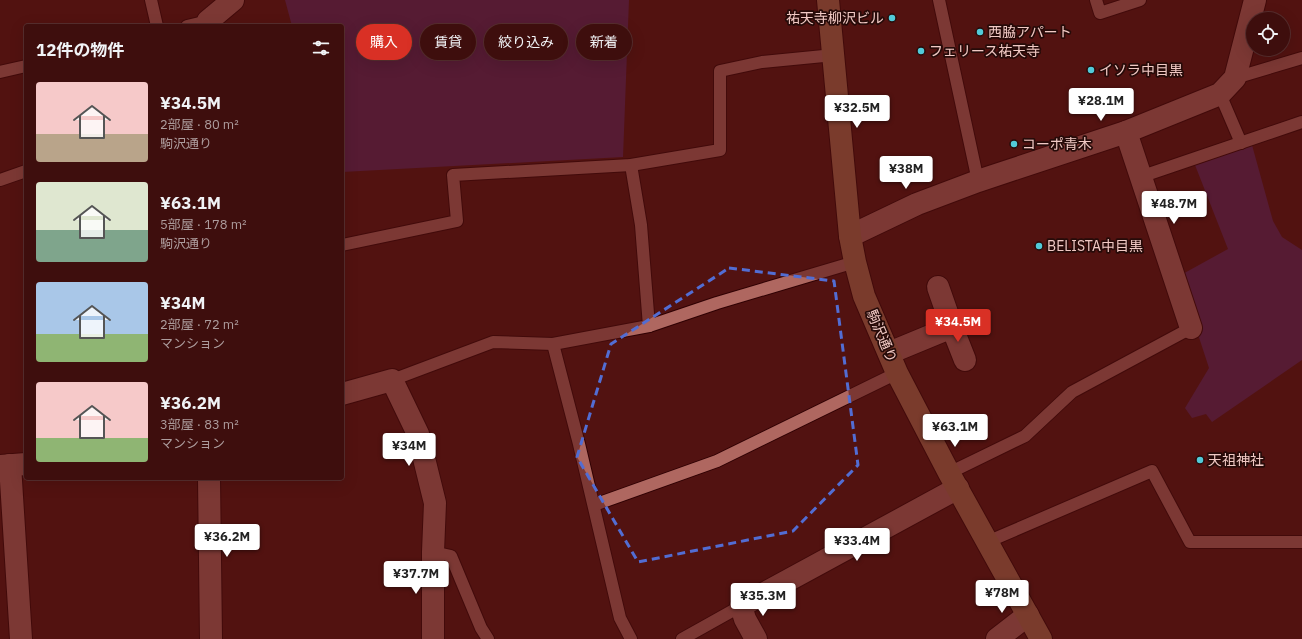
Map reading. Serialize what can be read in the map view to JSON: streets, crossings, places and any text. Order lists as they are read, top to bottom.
{
  "streets": {
    "main road": ["駒沢通り"]
  },
  "places": [
    "祐天寺柳沢ビル",
    "西脇アパート",
    "フェリース祐天寺",
    "イソラ中目黒",
    "コーポ青木",
    "BELISTA中目黒",
    "天祖神社"
  ],
  "page": {
    "chip": [
      "購入",
      "賃貸",
      "絞り込み",
      "新着"
    ],
    "heading": "12件の物件",
    "list": [
      {
        "name": "¥34.5M",
        "note": "2部屋 · 80 m² · 駒沢通り"
      },
      {
        "name": "¥63.1M",
        "note": "5部屋 · 178 m² · 駒沢通り"
      },
      {
        "name": "¥34M",
        "note": "2部屋 · 72 m² · マンション"
      },
      {
        "name": "¥36.2M",
        "note": "3部屋 · 83 m² · マンション"
      }
    ],
    "price": [
      "¥28.1M",
      "¥32.5M",
      "¥38M",
      "¥48.7M",
      "¥34.5M",
      "¥63.1M",
      "¥34M",
      "¥36.2M",
      "¥33.4M",
      "¥37.7M",
      "¥78M",
      "¥35.3M"
    ]
  }
}
